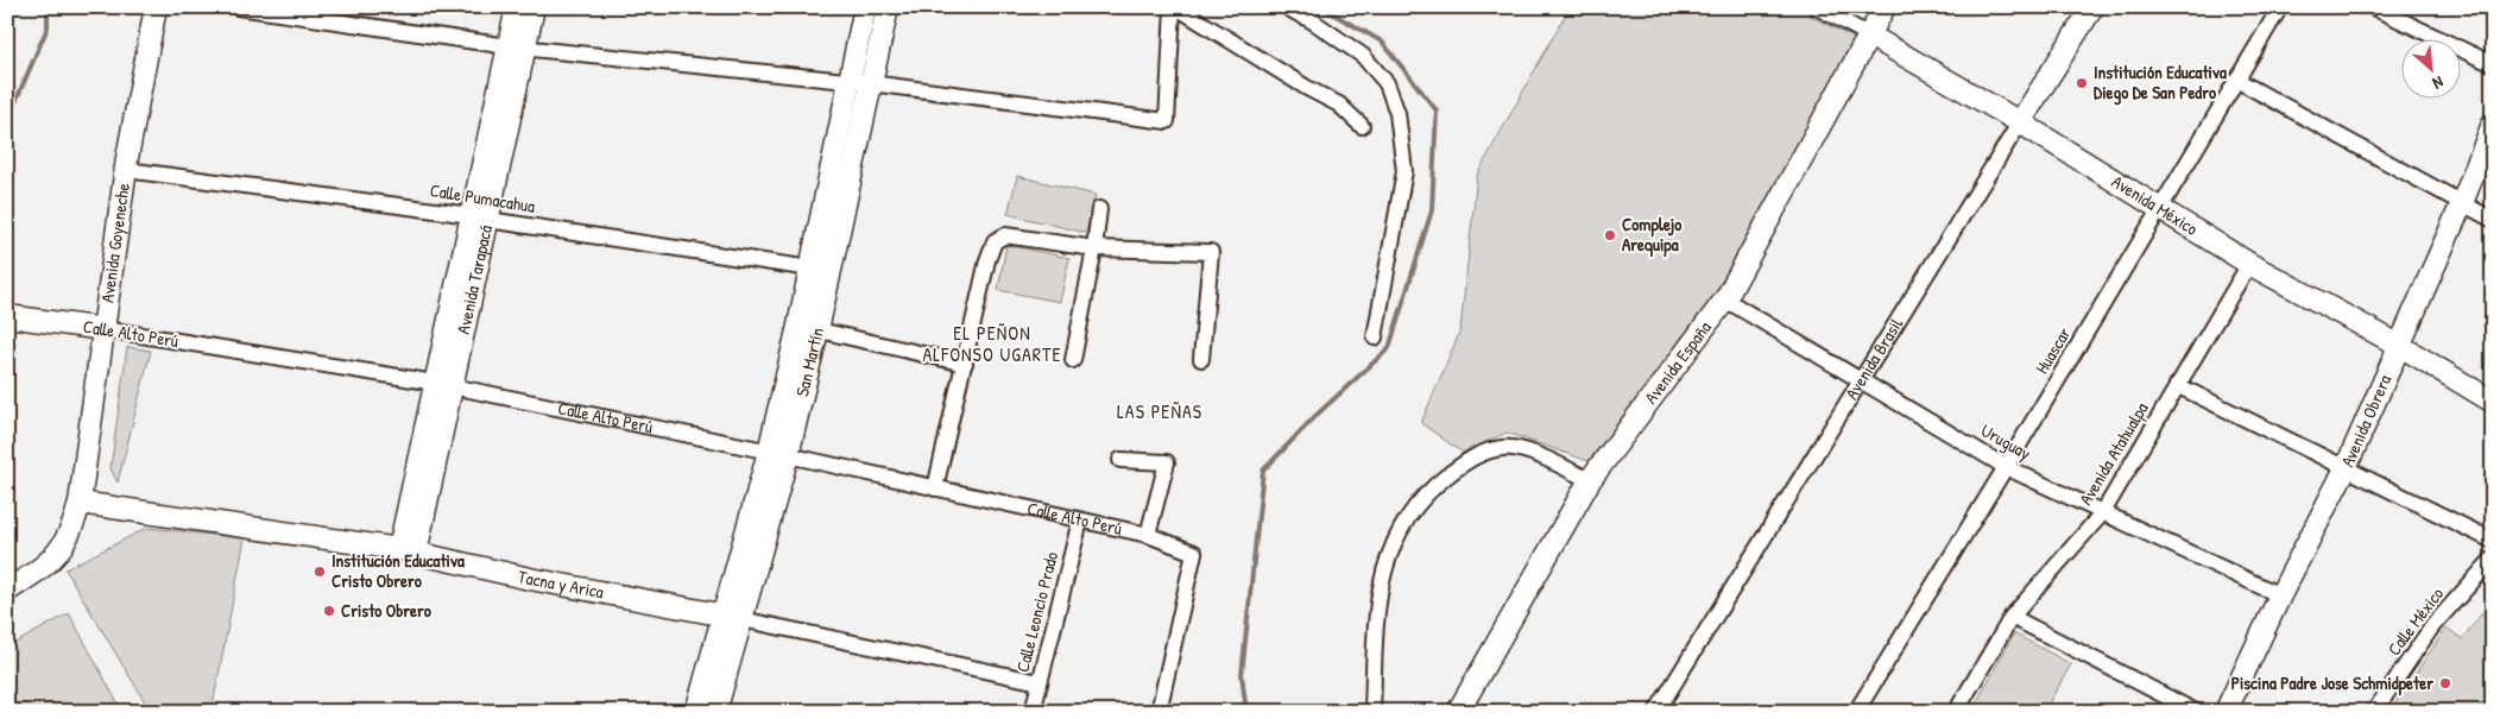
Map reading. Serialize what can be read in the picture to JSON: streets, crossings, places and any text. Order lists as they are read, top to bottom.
{
  "streets": {
    "street": [
      "Calle Pumacahua",
      "Avenida México",
      "Avenida Goyeneche",
      "Avenida Tarapacá",
      "Calle Alto Perú",
      "Huascar",
      "Avenida Brasil",
      "San Martín",
      "Avenida España",
      "Avenida Obrera",
      "Uruguay",
      "Avenida Atahualpa",
      "Tacna y Arica",
      "Calle Leoncio Prado",
      "Calle México"
    ]
  },
  "crossings": [
    ["Calle Pumacahua", "Avenida Goyeneche"],
    ["Calle Pumacahua", "Avenida Tarapacá"],
    ["Calle Pumacahua", "San Martín"],
    ["Avenida México", "Huascar"],
    ["Avenida México", "Avenida Brasil"],
    ["Avenida México", "Avenida España"],
    ["Avenida México", "Avenida Obrera"],
    ["Avenida México", "Avenida Atahualpa"],
    ["Avenida Goyeneche", "Calle Alto Perú"],
    ["Avenida Goyeneche", "Tacna y Arica"],
    ["Avenida Tarapacá", "Calle Alto Perú"],
    ["Avenida Tarapacá", "Tacna y Arica"],
    ["Calle Alto Perú", "San Martín"],
    ["Calle Alto Perú", "Calle Leoncio Prado"],
    ["Huascar", "Uruguay"],
    ["Avenida Brasil", "Uruguay"],
    ["San Martín", "Tacna y Arica"],
    ["Avenida España", "Uruguay"],
    ["Avenida Obrera", "Uruguay"],
    ["Uruguay", "Avenida Atahualpa"],
    ["Tacna y Arica", "Calle Leoncio Prado"]
  ],
  "districts": ["EL PEÑON ALFONSO UGARTE", "LAS PEÑAS"],
  "places": [
    "Institución Educativa Diego De San Pedro",
    "Complejo Arequipa",
    "Institución Educativa Cristo Obrero",
    "Cristo Obrero",
    "Piscina Padre Jose Schmidpeter"
  ],
  "north": "bottom right"
}
